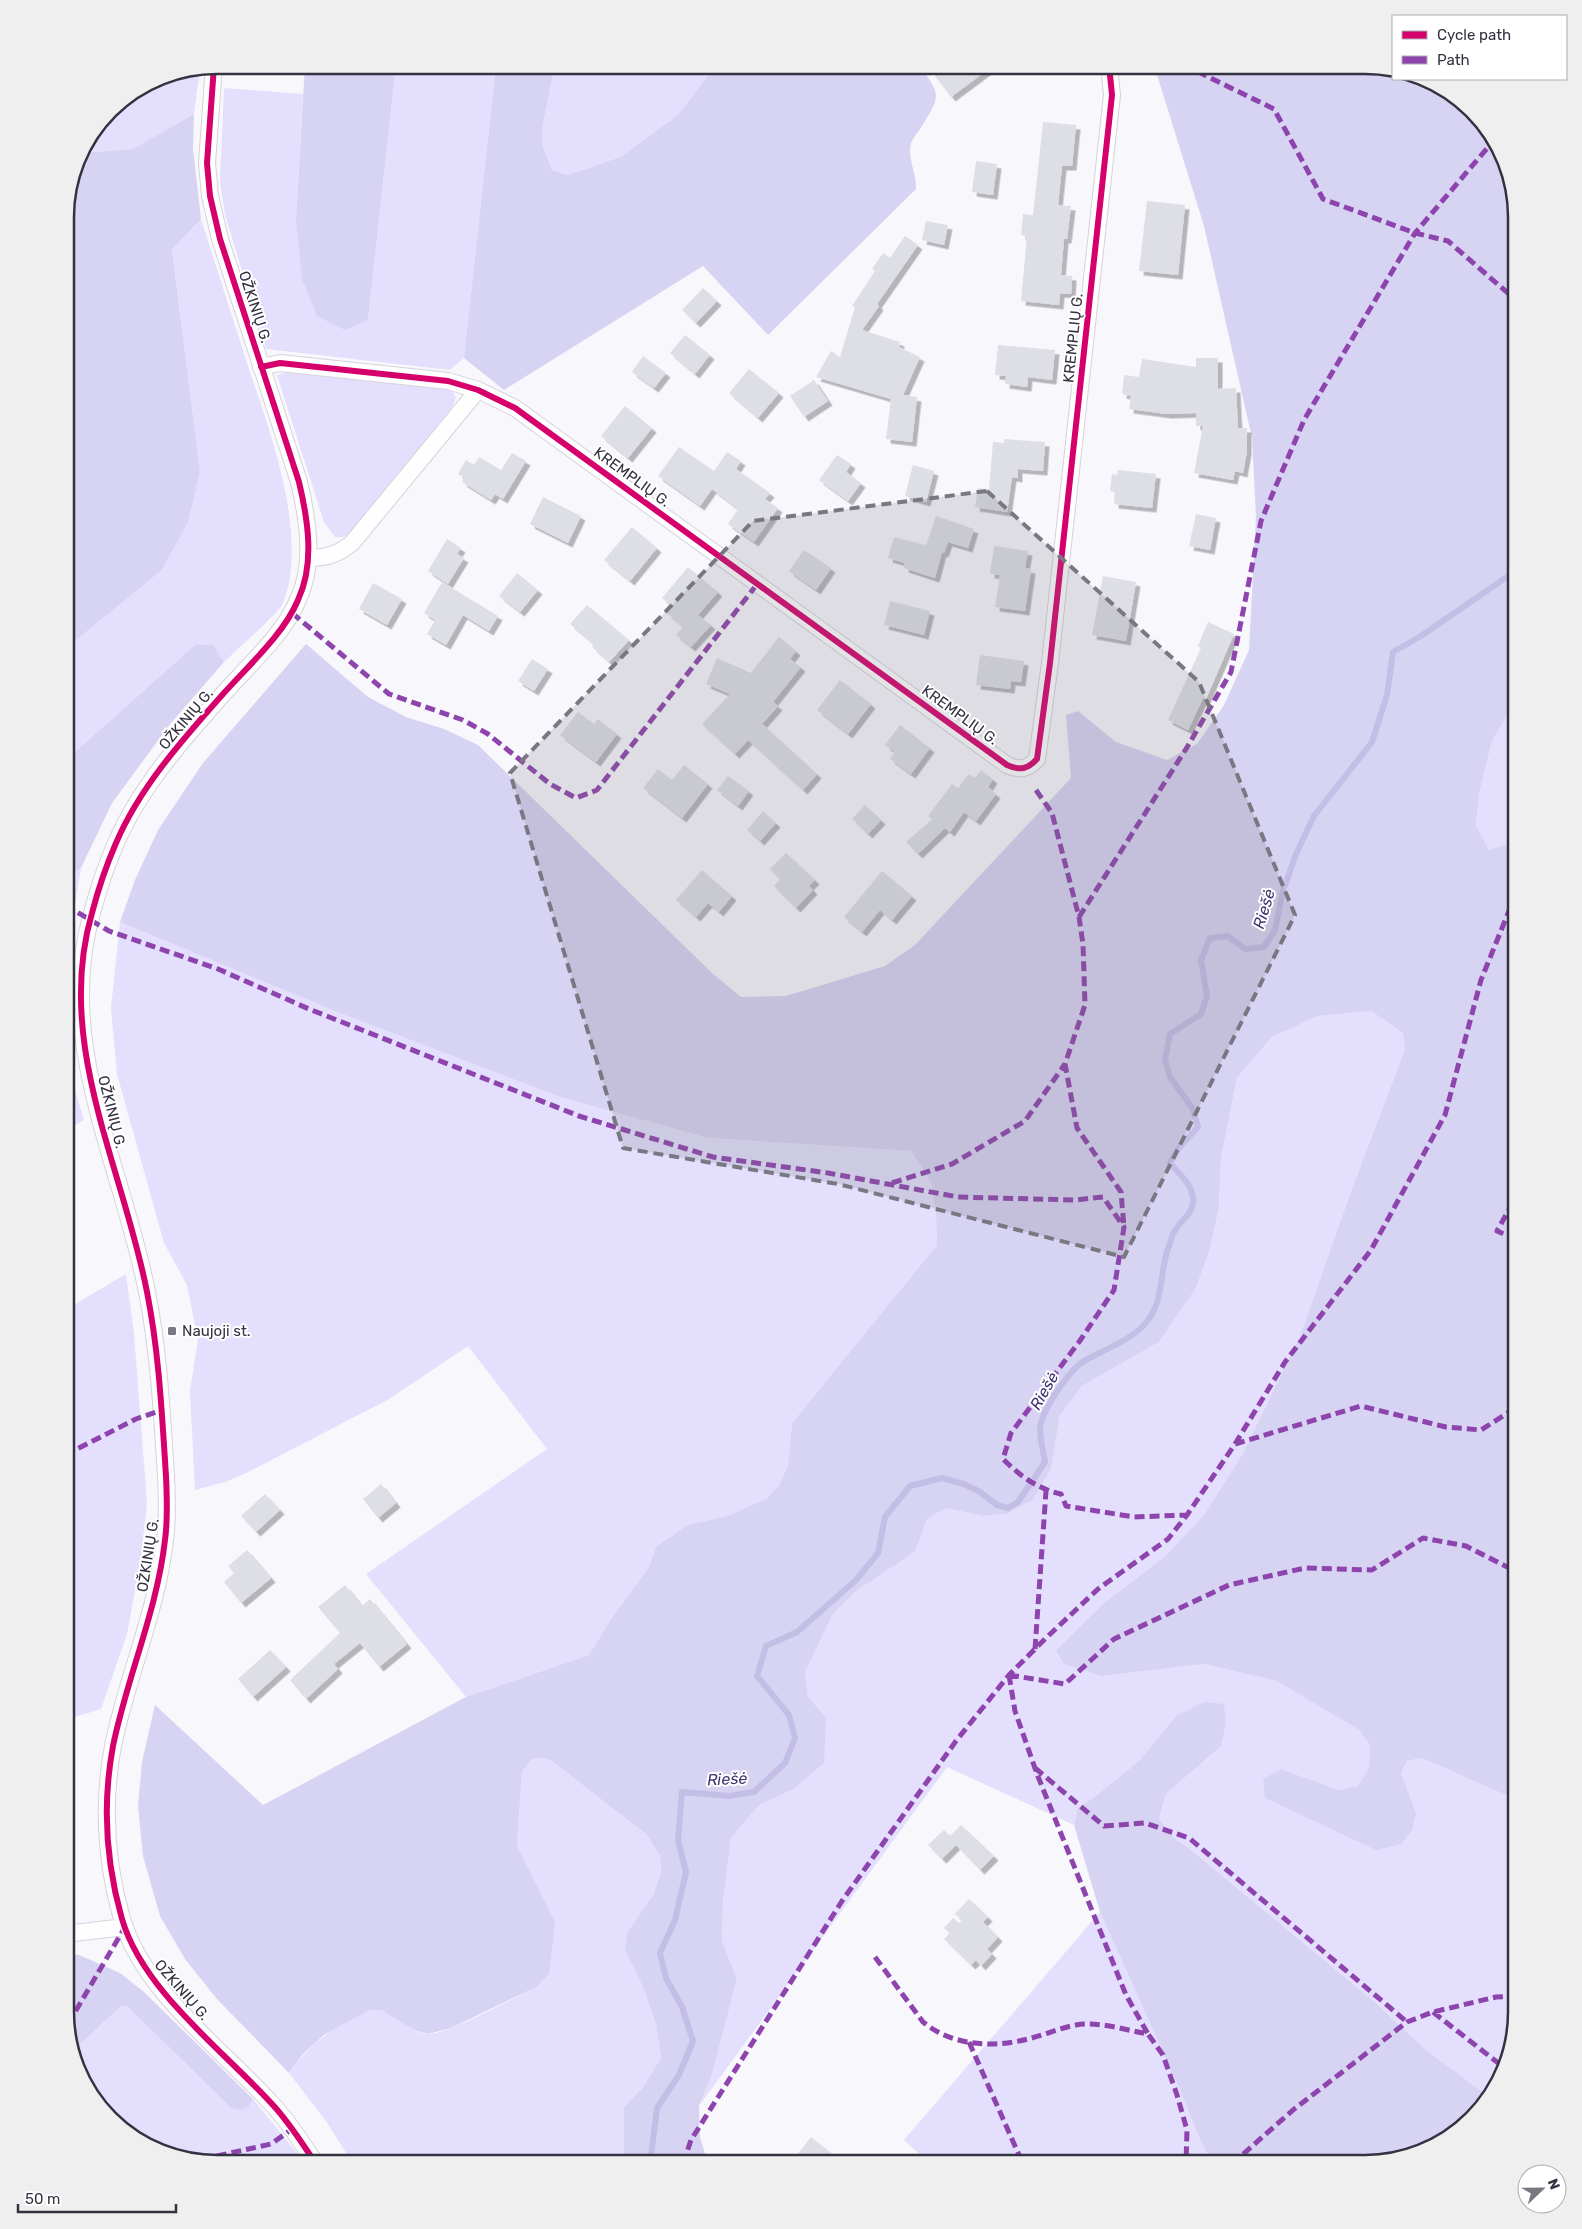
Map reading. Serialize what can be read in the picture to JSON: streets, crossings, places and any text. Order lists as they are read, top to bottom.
{
  "streets": {
    "street": ["OŽKINIŲ G.", "KREMPLIŲ G."]
  },
  "crossings": [
    ["OŽKINIŲ G.", "KREMPLIŲ G."]
  ],
  "water": ["Riešė"],
  "places": {
    "transit": ["Naujoji st."]
  },
  "legend": ["Cycle path", "Path"],
  "scale_bar": "50 m",
  "north": "right"
}
